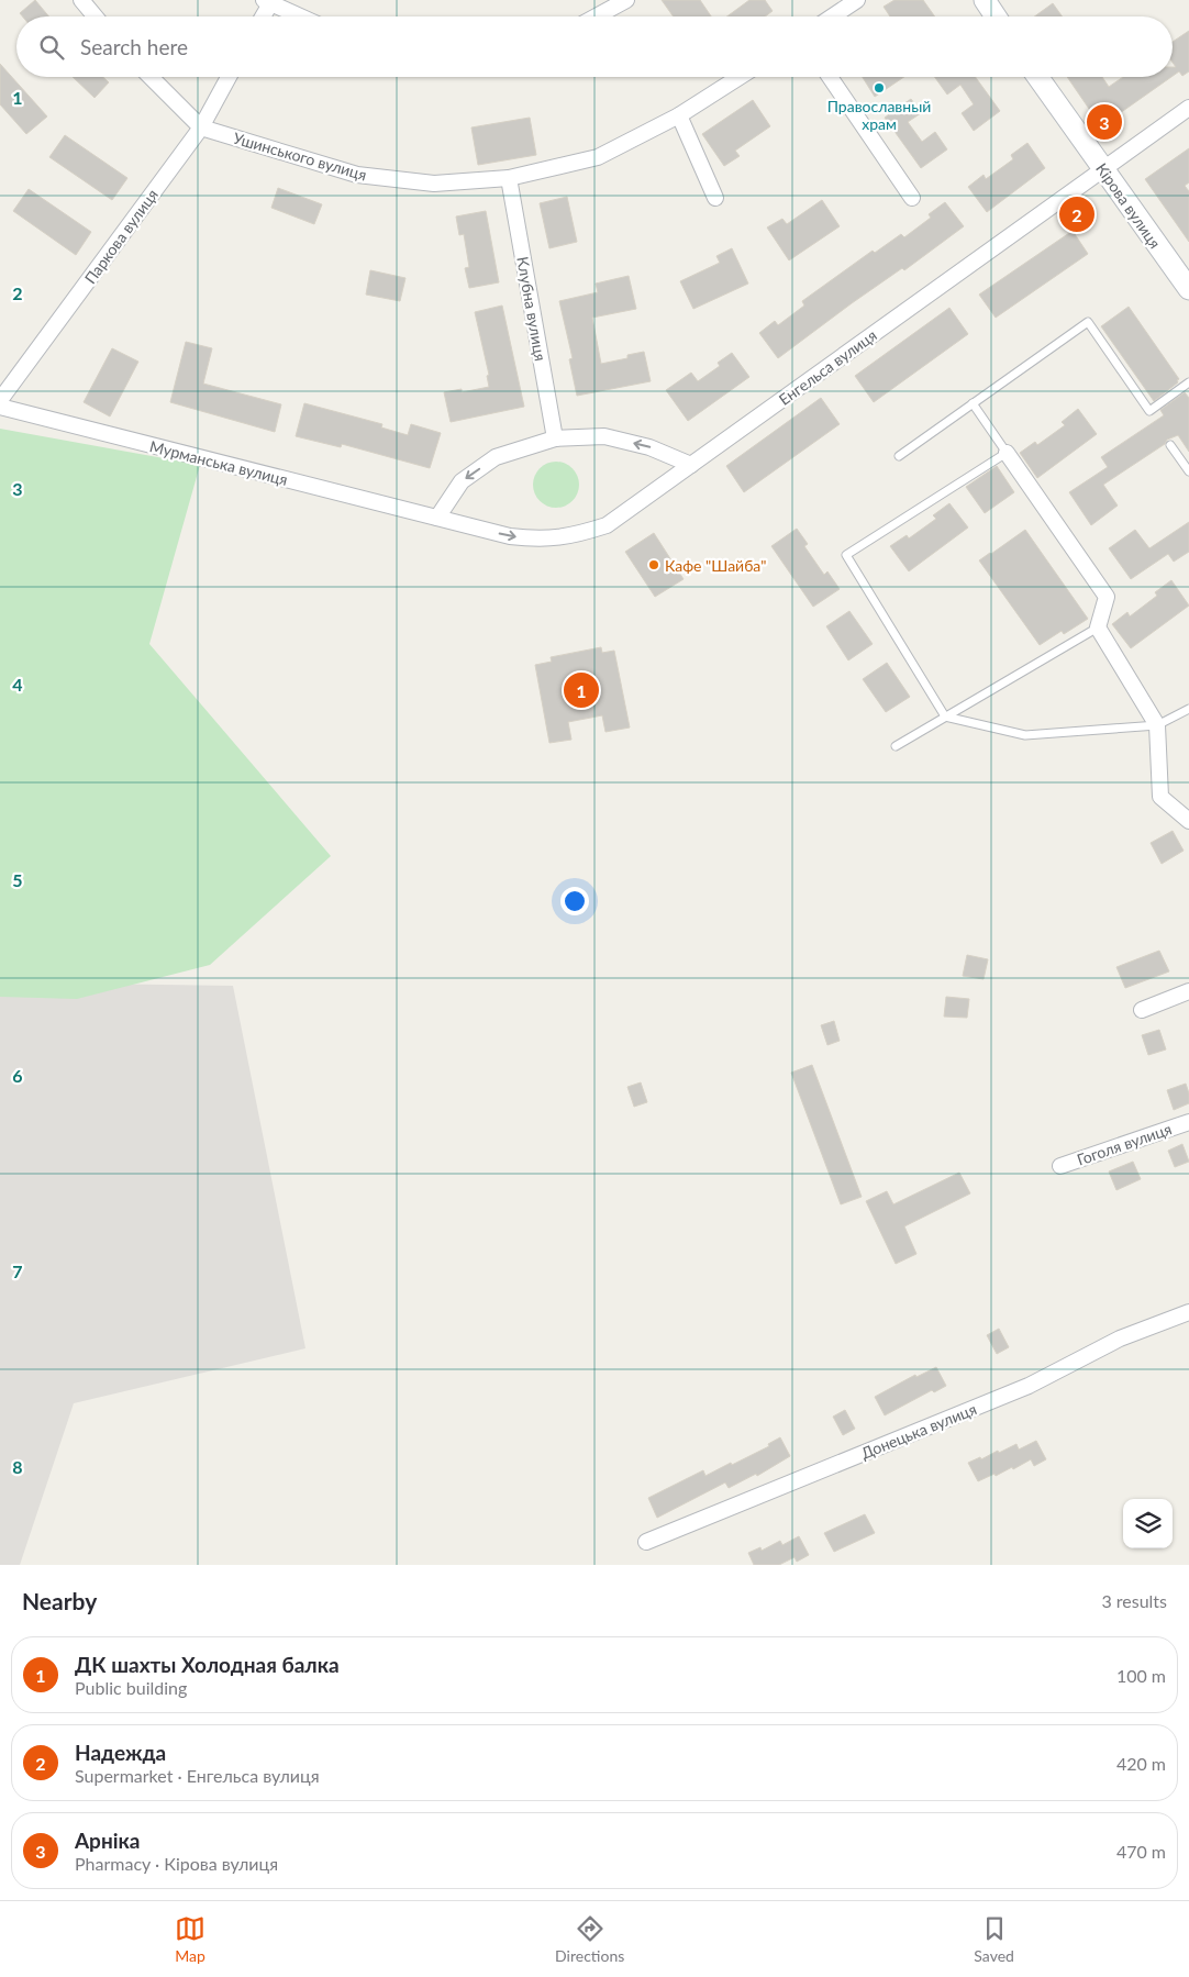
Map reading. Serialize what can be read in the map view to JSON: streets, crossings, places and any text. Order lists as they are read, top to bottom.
{
  "streets": {
    "street": [
      "Ушинського вулиця",
      "Кірова вулиця",
      "Паркова вулиця",
      "Клубна вулиця",
      "Енгельса вулиця",
      "Мурманська вулиця",
      "Гоголя вулиця",
      "Донецька вулиця"
    ]
  },
  "crossings": [
    ["Ушинського вулиця", "Паркова вулиця"],
    ["Ушинського вулиця", "Клубна вулиця"],
    ["Кірова вулиця", "Енгельса вулиця"],
    ["Енгельса вулиця", "Мурманська вулиця"]
  ],
  "places": ["Православный храм", "Кафе \"Шайба\""],
  "page": {
    "search": "Search here",
    "pins": ["3", "2", "1"],
    "heading": ["Nearby", "3 results"],
    "list": [
      {
        "mark": "1",
        "name": "ДК шахты Холодная балка",
        "note": "Public building",
        "value": "100 m"
      },
      {
        "mark": "2",
        "name": "Надежда",
        "note": "Supermarket · Енгельса вулиця",
        "value": "420 m"
      },
      {
        "mark": "3",
        "name": "Арніка",
        "note": "Pharmacy · Кірова вулиця",
        "value": "470 m"
      }
    ],
    "nav": ["Map", "Directions", "Saved"]
  },
  "grid": {
    "rows": [
      "1",
      "2",
      "3",
      "4",
      "5",
      "6",
      "7",
      "8"
    ]
  }
}
